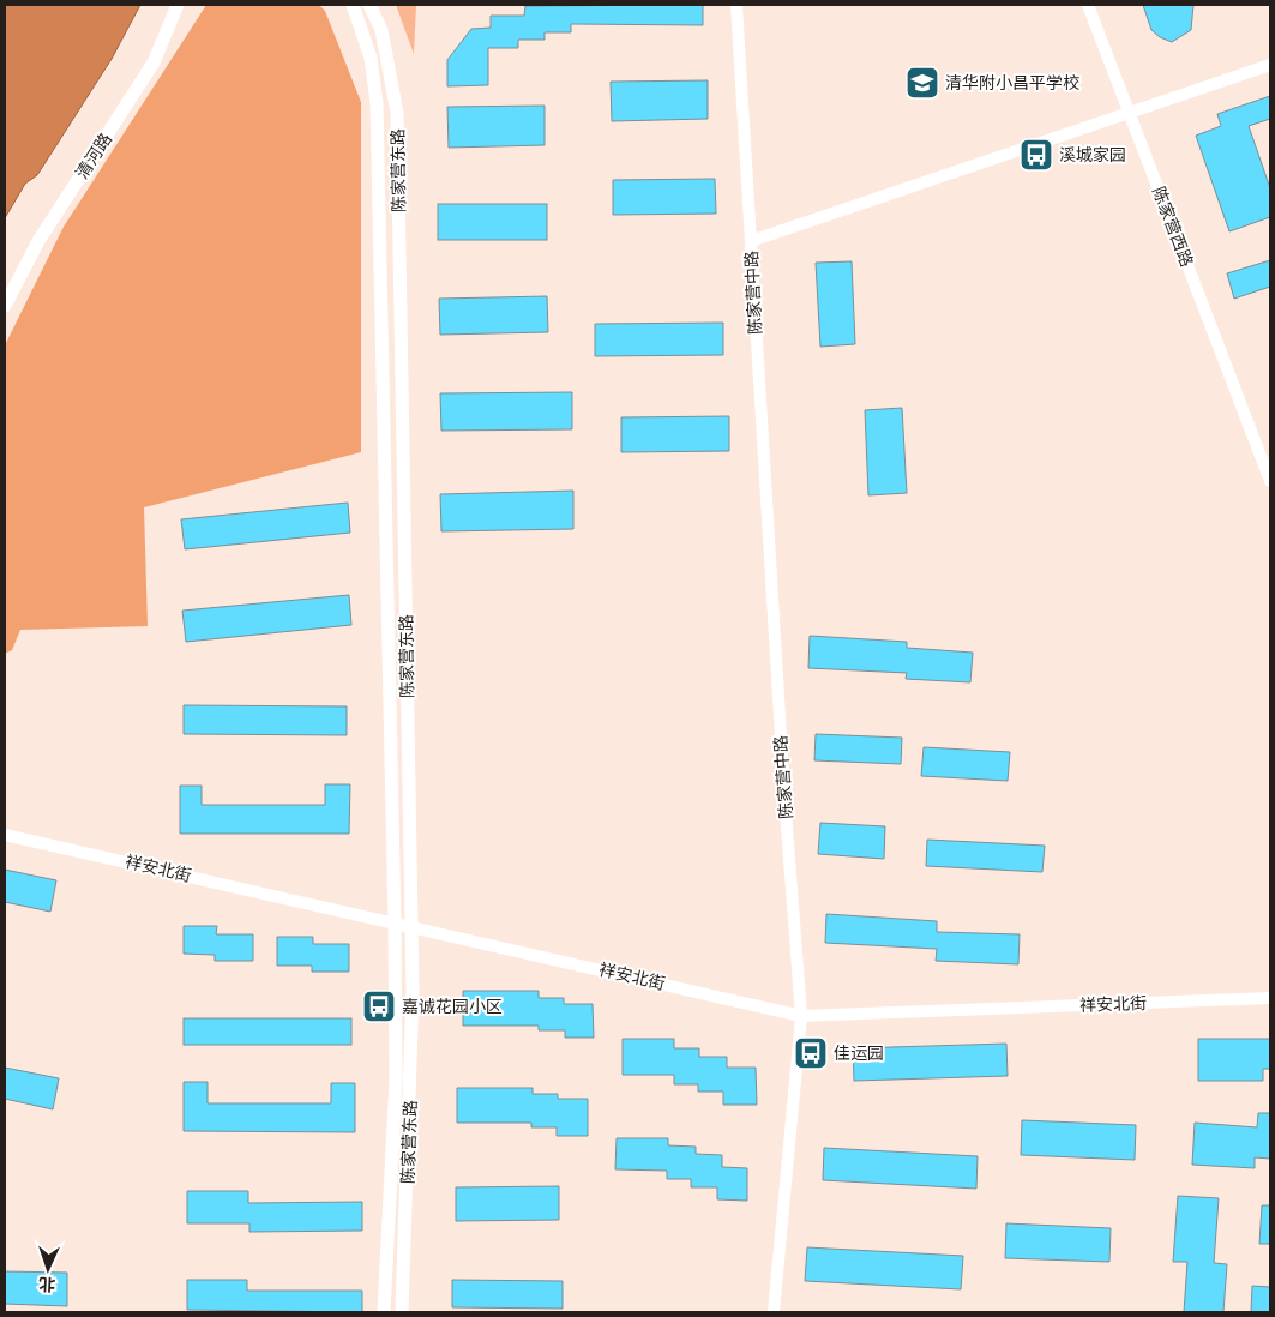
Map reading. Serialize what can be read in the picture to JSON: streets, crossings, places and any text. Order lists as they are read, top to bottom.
{
  "streets": {
    "street": [
      "清河路",
      "陈家营东路",
      "陈家营西路",
      "陈家营中路",
      "祥安北街"
    ]
  },
  "crossings": [
    ["陈家营东路", "祥安北街"],
    ["陈家营中路", "祥安北街"]
  ],
  "places": {
    "school or university": ["清华附小昌平学校"],
    "bus stop": ["溪城家园", "嘉诚花园小区", "佳运园"]
  },
  "north": "bottom"
}
